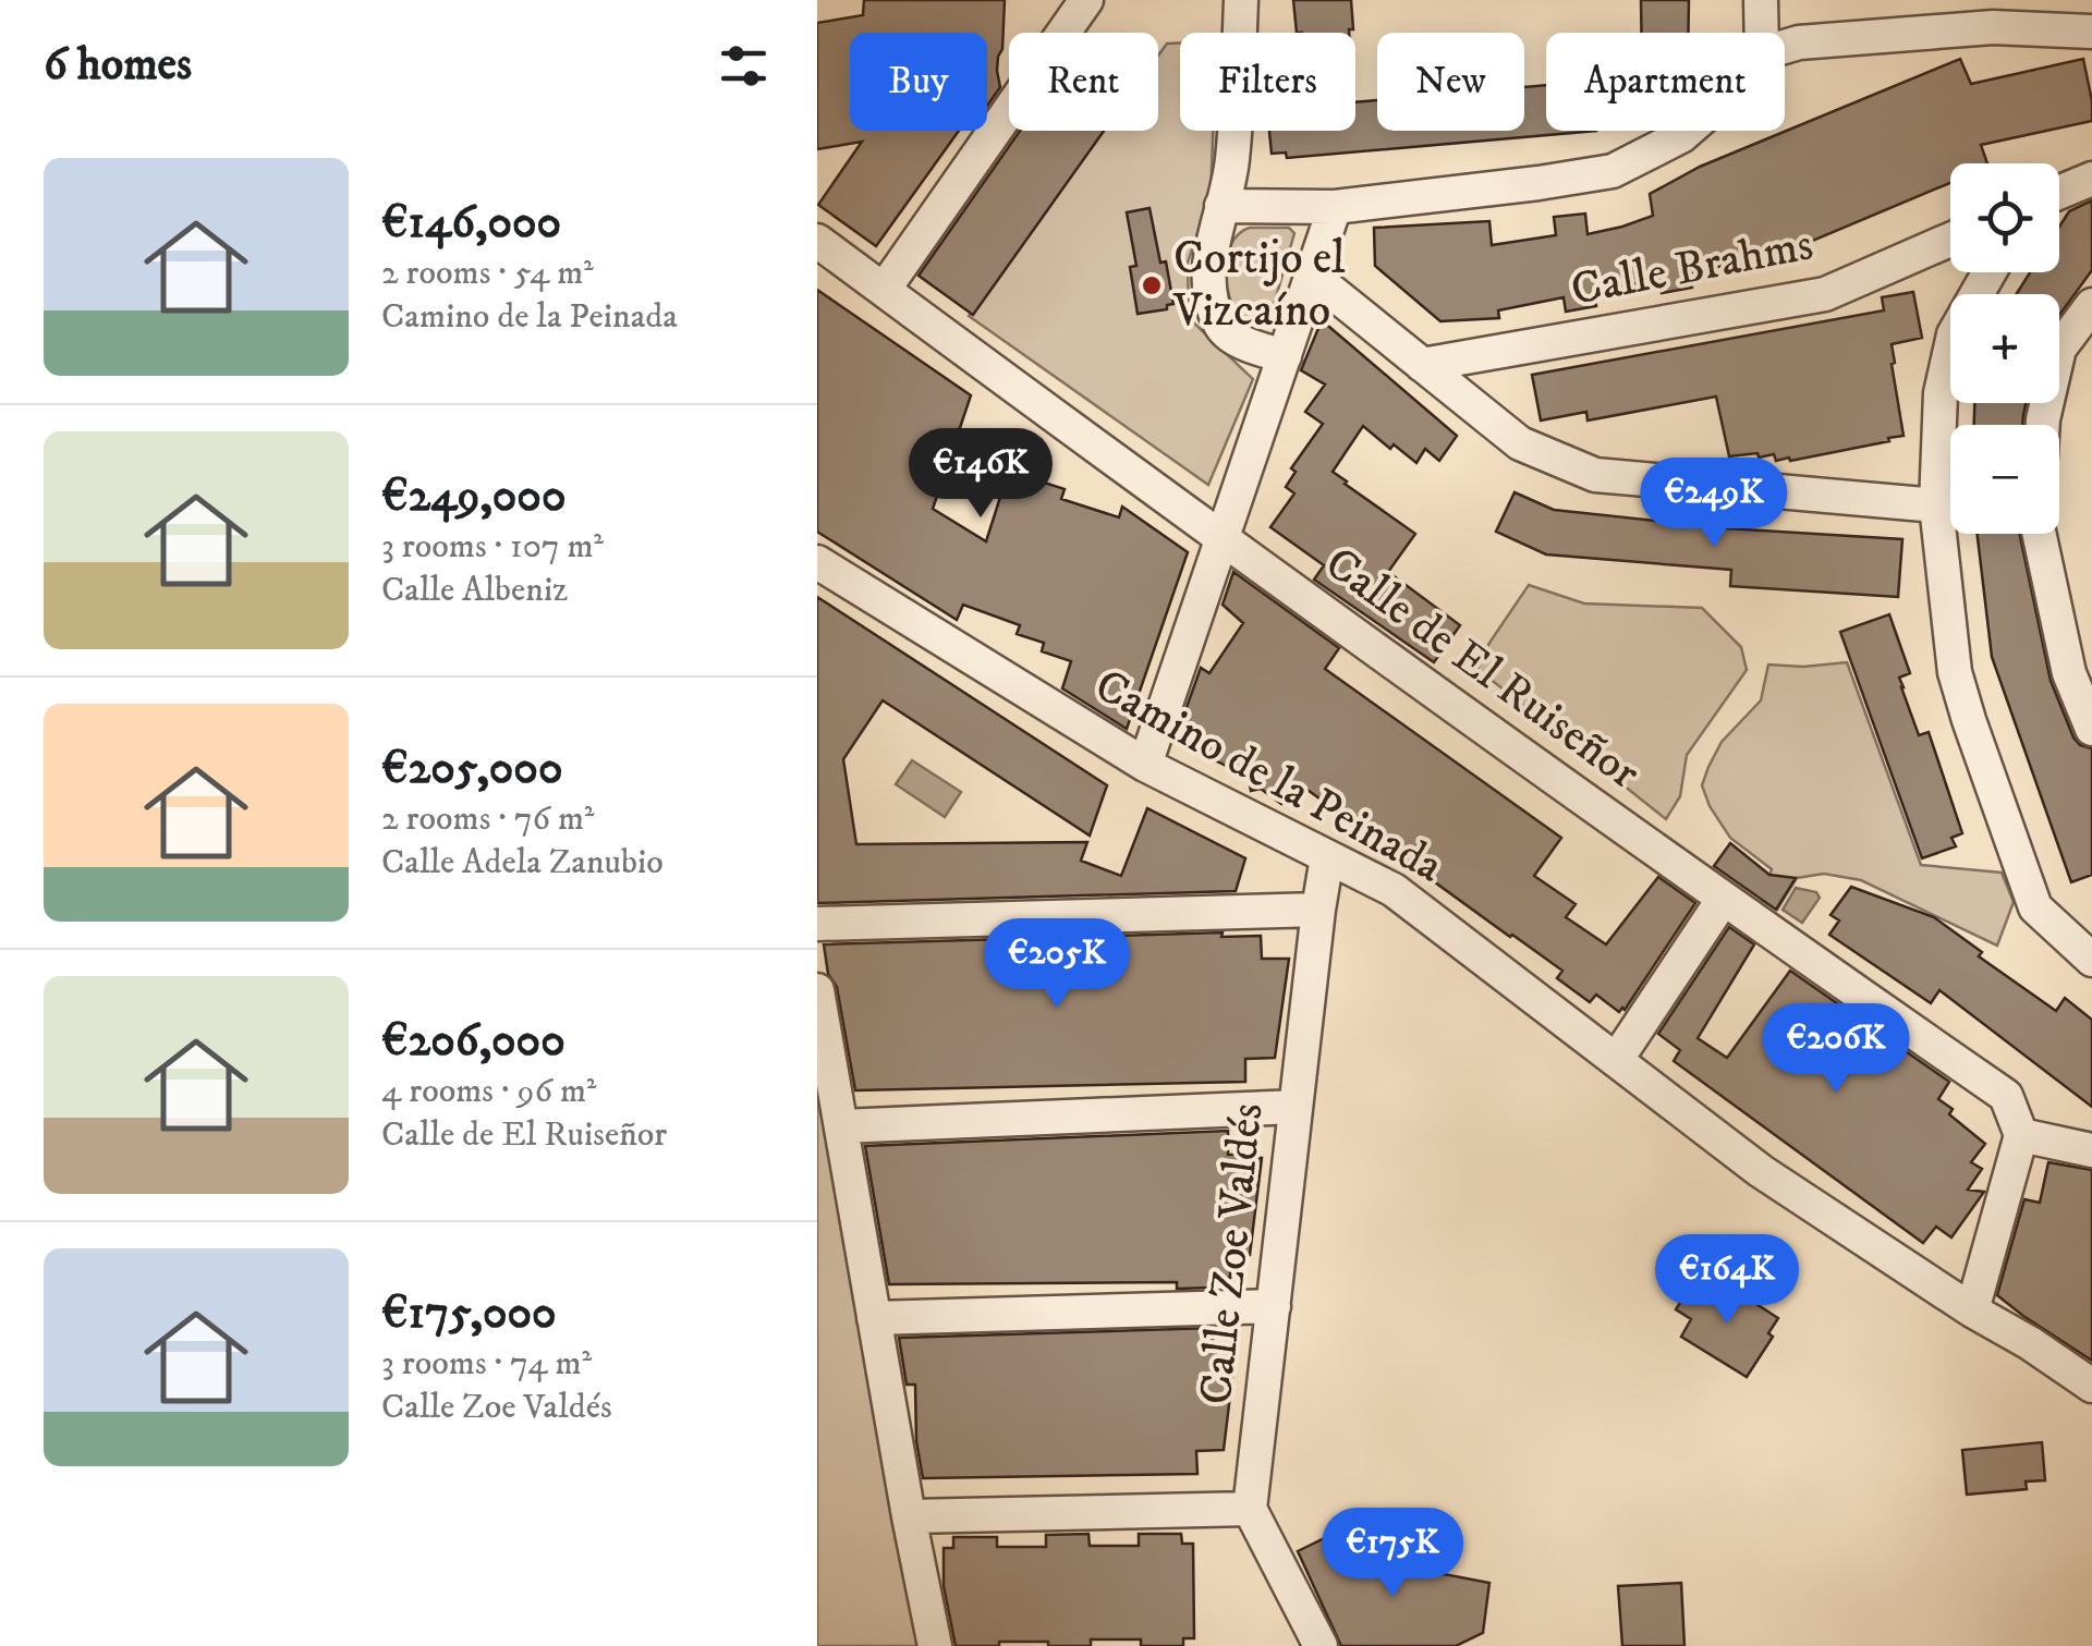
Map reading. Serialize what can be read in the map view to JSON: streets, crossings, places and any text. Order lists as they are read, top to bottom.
{
  "streets": {
    "street": [
      "Calle Brahms",
      "Calle de El Ruiseñor",
      "Camino de la Peinada",
      "Calle Zoe Valdés"
    ]
  },
  "crossings": [
    ["Camino de la Peinada", "Calle Zoe Valdés"]
  ],
  "places": ["Cortijo el Vizcaíno"],
  "page": {
    "heading": "6 homes",
    "chip": [
      "Buy",
      "Rent",
      "Filters",
      "New",
      "Apartment"
    ],
    "list": [
      {
        "name": "€146,000",
        "note": "2 rooms · 54 m² · Camino de la Peinada"
      },
      {
        "name": "€249,000",
        "note": "3 rooms · 107 m² · Calle Albeniz"
      },
      {
        "name": "€205,000",
        "note": "2 rooms · 76 m² · Calle Adela Zanubio"
      },
      {
        "name": "€206,000",
        "note": "4 rooms · 96 m² · Calle de El Ruiseñor"
      },
      {
        "name": "€175,000",
        "note": "3 rooms · 74 m² · Calle Zoe Valdés"
      }
    ],
    "map_buttons": ["+", "−"],
    "price": [
      "€146K",
      "€249K",
      "€205K",
      "€206K",
      "€164K",
      "€175K"
    ]
  }
}
